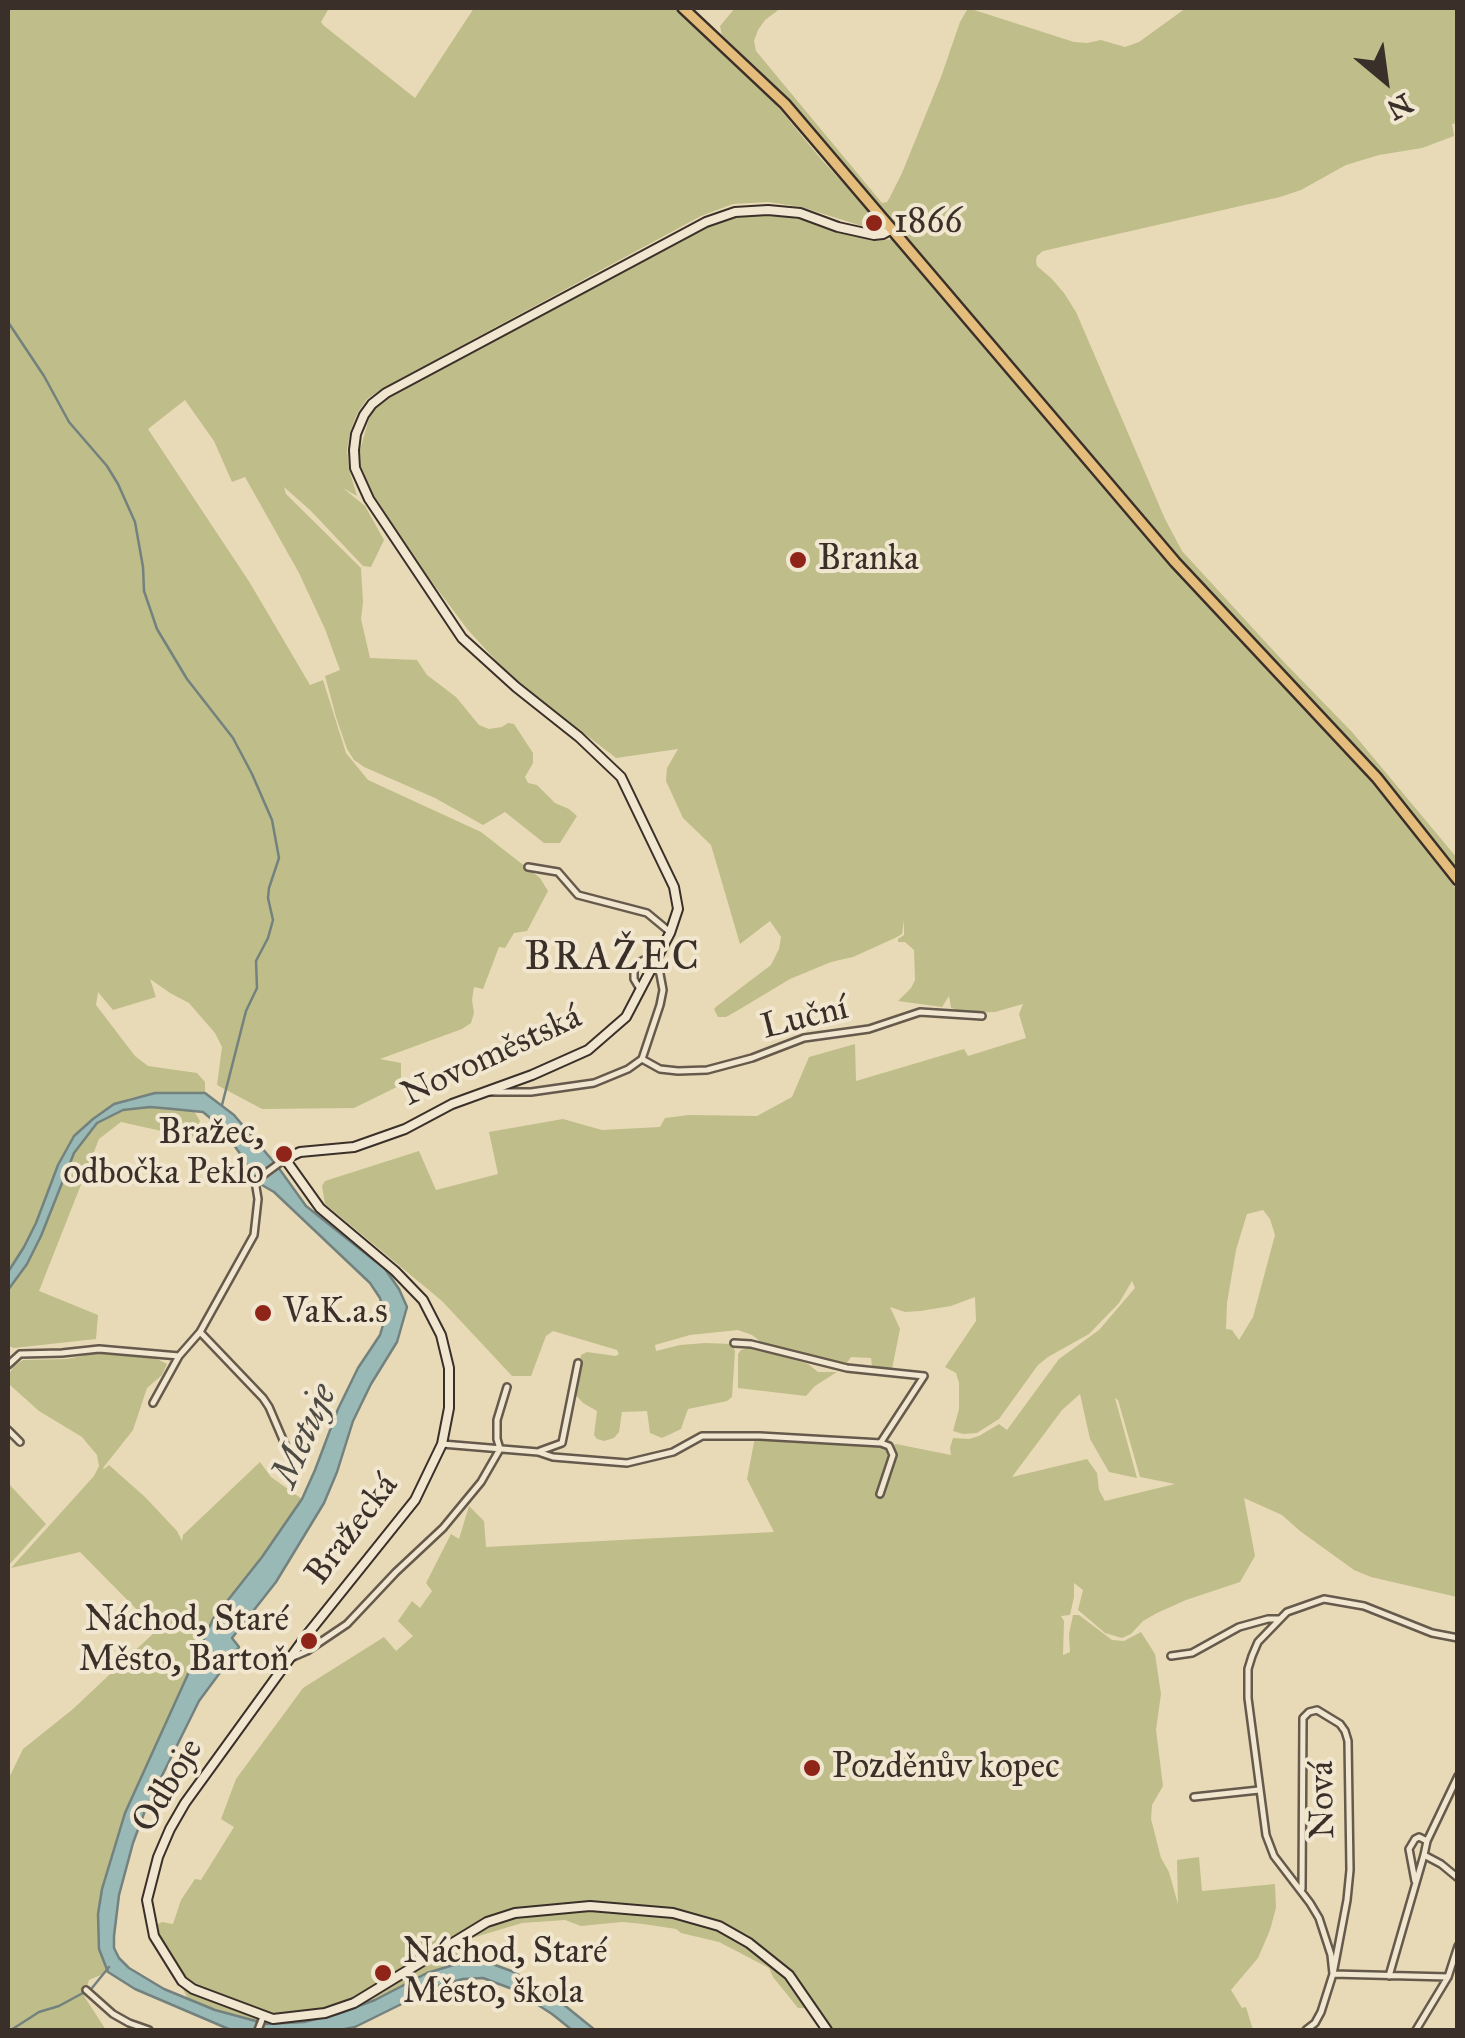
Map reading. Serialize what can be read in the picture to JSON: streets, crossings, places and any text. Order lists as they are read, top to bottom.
{
  "streets": {
    "street": [
      "Luční",
      "Novoměstská",
      "Bražecká",
      "Odboje",
      "Nová"
    ]
  },
  "crossings": [
    ["Novoměstská", "Bražecká"],
    ["Bražecká", "Odboje"]
  ],
  "districts": ["BRAŽEC"],
  "water": ["Metuje"],
  "places": [
    "1866",
    "Branka",
    "Bražec, odbočka Peklo",
    "VaK.a.s",
    "Náchod, Staré Město, Bartoň",
    "Pozděnův kopec",
    "Náchod, Staré Město, škola"
  ],
  "north": "bottom right"
}
